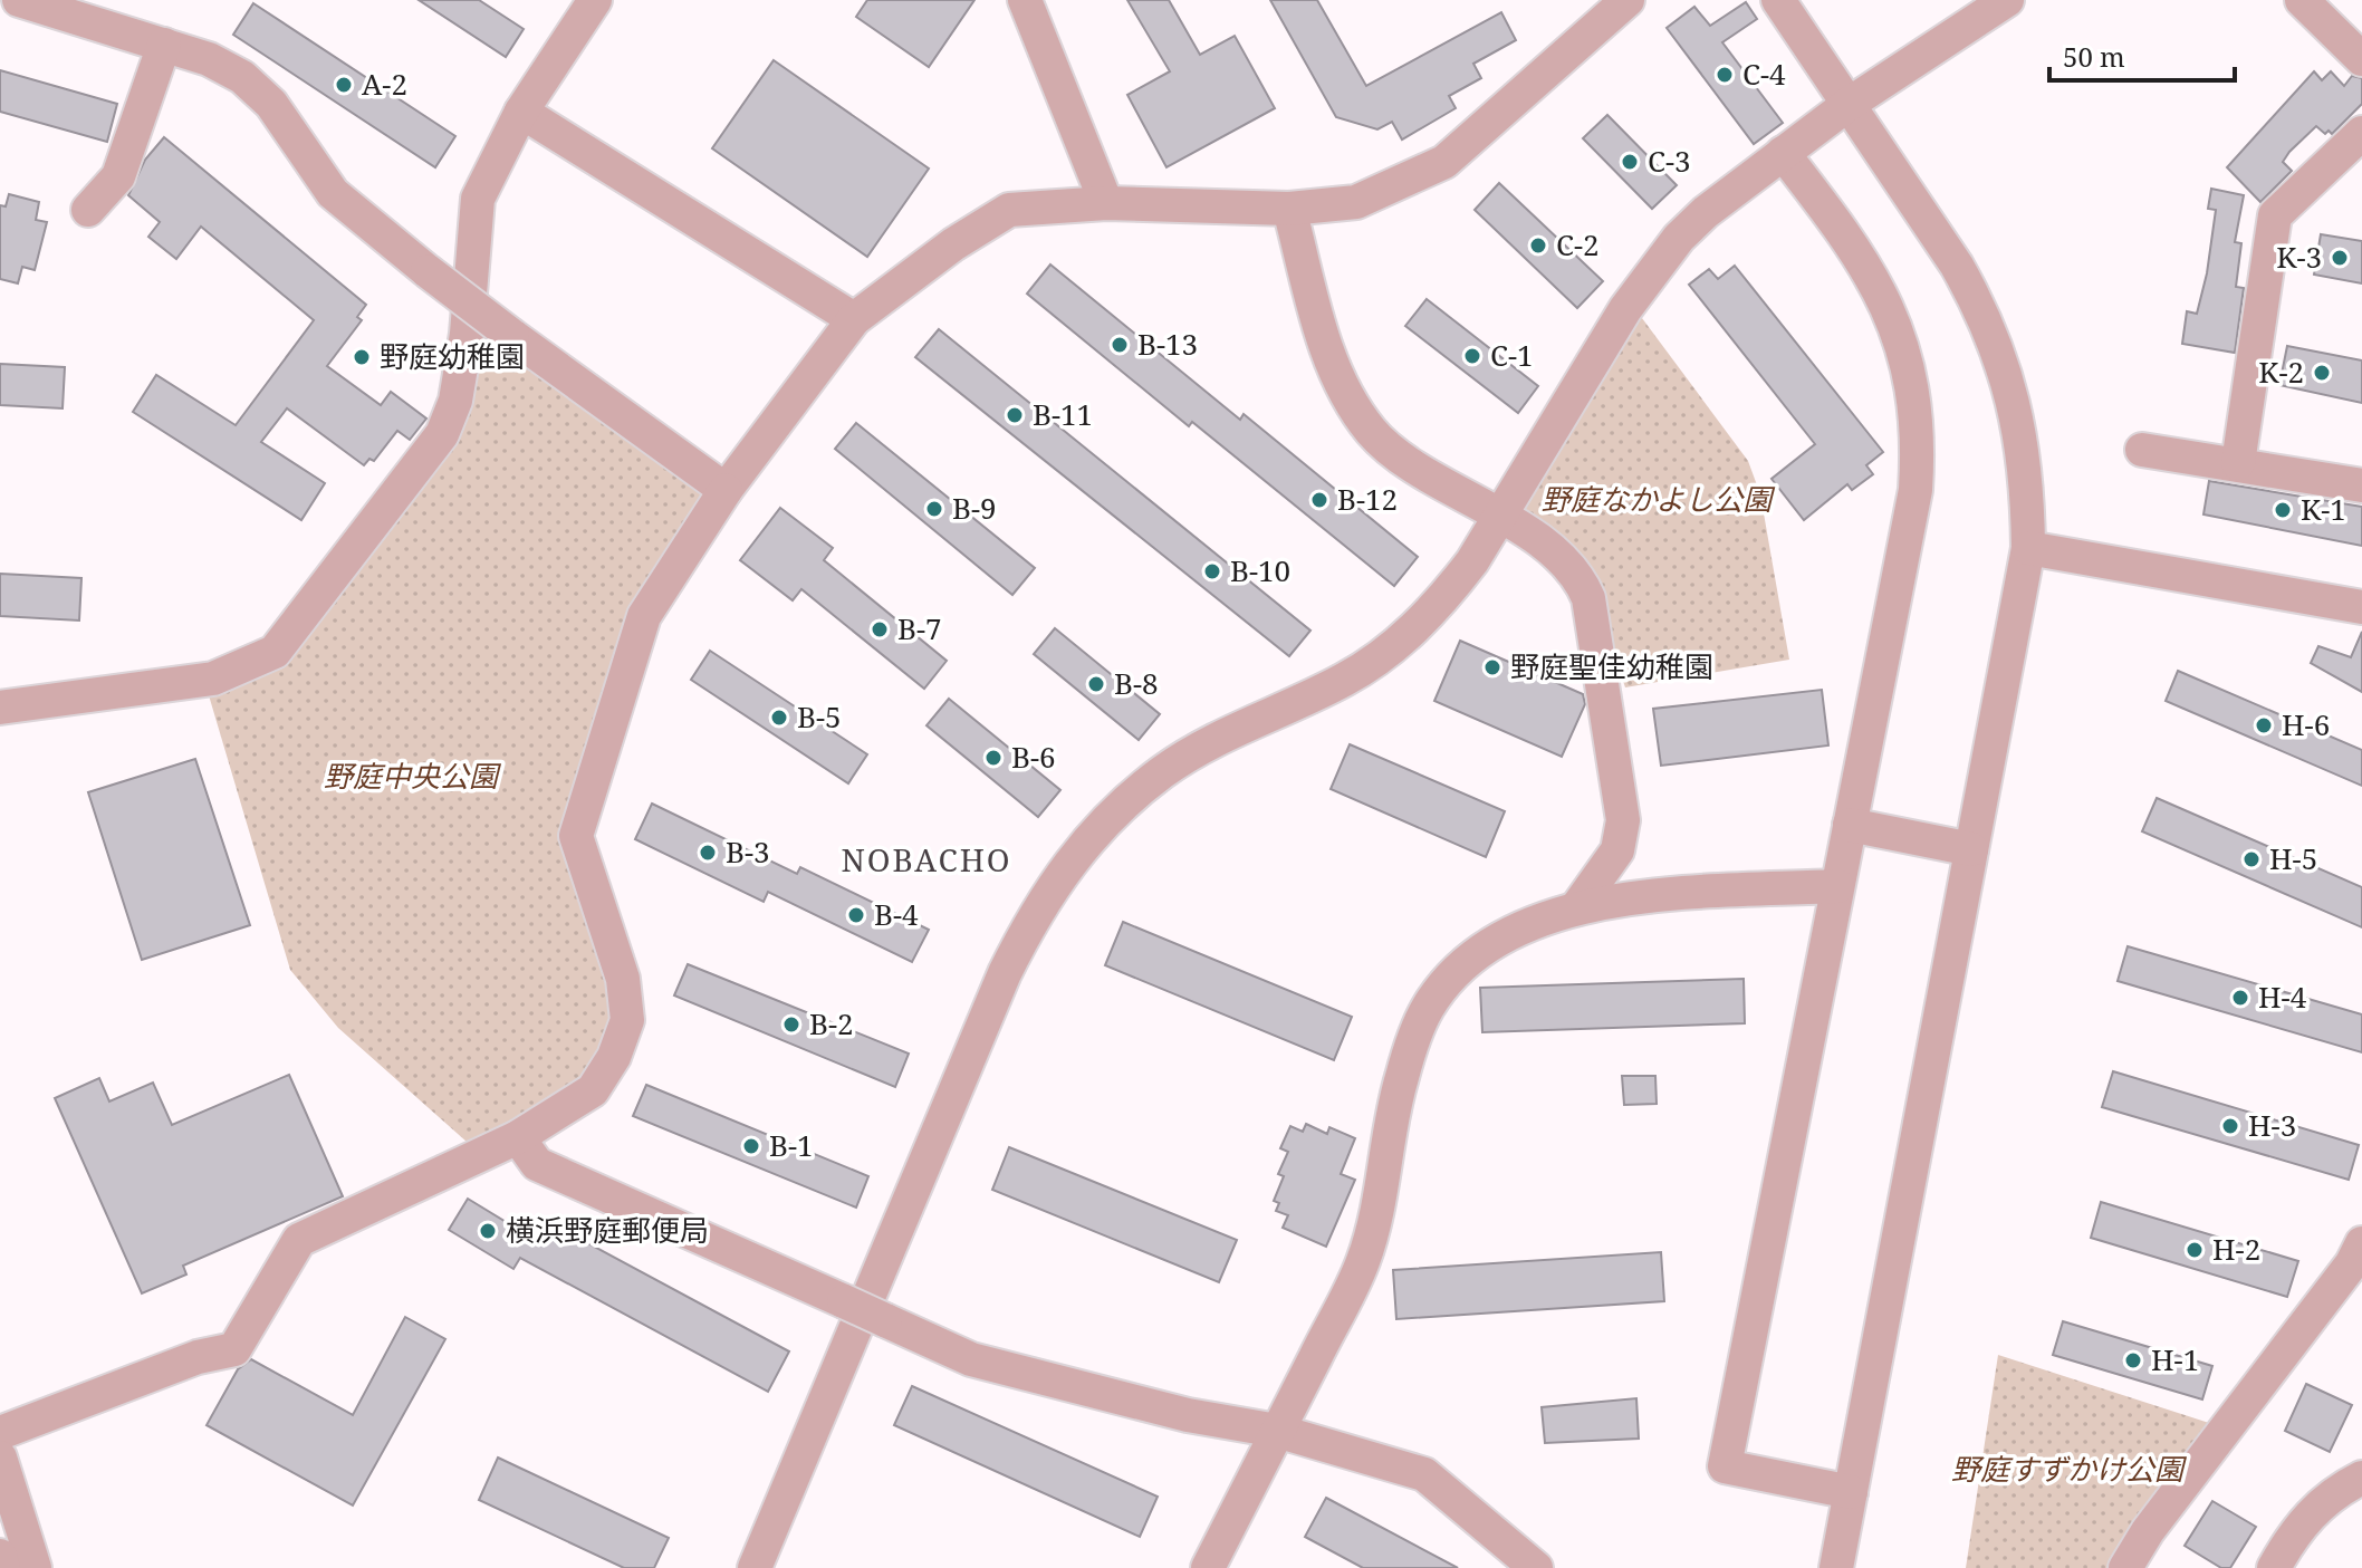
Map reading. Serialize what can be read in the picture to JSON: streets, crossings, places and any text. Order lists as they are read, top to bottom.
{
  "districts": ["NOBACHO"],
  "parks": ["野庭なかよし公園", "野庭中央公園", "野庭すずかけ公園"],
  "places": [
    "C-4",
    "A-2",
    "C-3",
    "C-2",
    "K-3",
    "B-13",
    "C-1",
    "野庭幼稚園",
    "K-2",
    "B-11",
    "B-12",
    "B-9",
    "K-1",
    "B-10",
    "B-7",
    "野庭聖佳幼稚園",
    "B-8",
    "B-5",
    "H-6",
    "B-6",
    "B-3",
    "H-5",
    "B-4",
    "H-4",
    "B-2",
    "H-3",
    "B-1",
    "横浜野庭郵便局",
    "H-2",
    "H-1"
  ],
  "scale_bar": "50 m"
}
